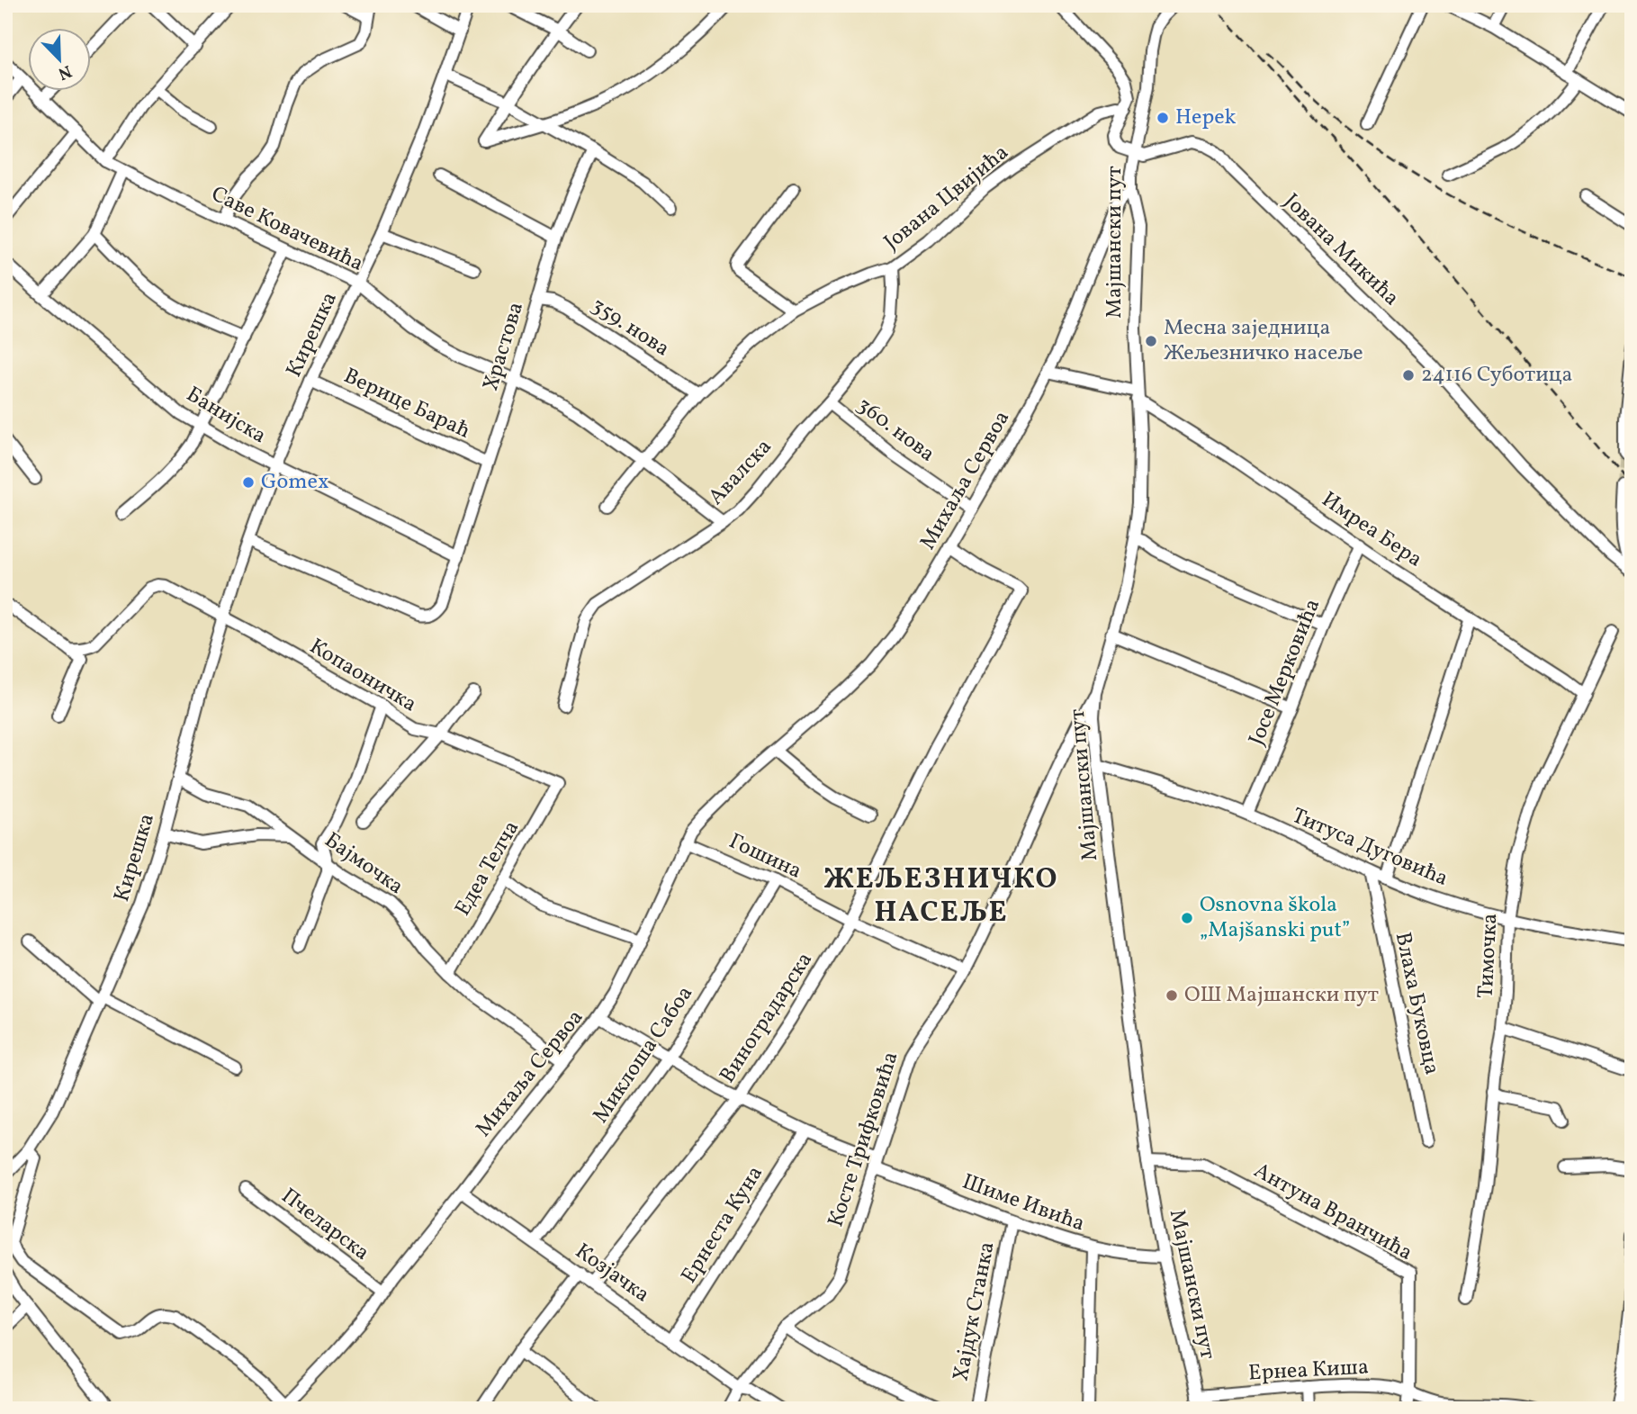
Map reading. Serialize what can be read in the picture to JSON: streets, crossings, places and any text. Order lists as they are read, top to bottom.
{
  "streets": {
    "street": [
      "Јована Цвијића",
      "Саве Ковачевића",
      "Мајшански пут",
      "Јована Микића",
      "359. нова",
      "Кирешка",
      "Храстова",
      "Верице Бараћ",
      "Банијска",
      "360. нова",
      "Авалска",
      "Михаља Сервоа",
      "Имреа Бера",
      "Јосе Мерковића",
      "Копаоничка",
      "Титуса Дуговића",
      "Гошина",
      "Бајмочка",
      "Едеа Телча",
      "Тимочка",
      "Влаха Буковца",
      "Виноградарска",
      "Миклоша Сабоа",
      "Косте Трифковића",
      "Шиме Ивића",
      "Антуна Вранчића",
      "Пчеларска",
      "Ернеста Куна",
      "Козјачка",
      "Хајдук Станка",
      "Ернеа Киша"
    ]
  },
  "crossings": [
    ["Јована Цвијића", "Саве Ковачевића"],
    ["Јована Цвијића", "359. нова"],
    ["Јована Цвијића", "Авалска"],
    ["Саве Ковачевића", "Кирешка"],
    ["Саве Ковачевића", "Храстова"],
    ["Саве Ковачевића", "Авалска"],
    ["Мајшански пут", "Јована Микића"],
    ["Мајшански пут", "Михаља Сервоа"],
    ["Мајшански пут", "Имреа Бера"],
    ["Мајшански пут", "Титуса Дуговића"],
    ["Мајшански пут", "Косте Трифковића"],
    ["Мајшански пут", "Шиме Ивића"],
    ["Мајшански пут", "Антуна Вранчића"],
    ["Мајшански пут", "Ернеа Киша"],
    ["359. нова", "Храстова"],
    ["Кирешка", "Верице Бараћ"],
    ["Кирешка", "Банијска"],
    ["Кирешка", "Копаоничка"],
    ["Кирешка", "Бајмочка"],
    ["Храстова", "Верице Бараћ"],
    ["Храстова", "Банијска"],
    ["360. нова", "Авалска"],
    ["360. нова", "Михаља Сервоа"],
    ["Михаља Сервоа", "Имреа Бера"],
    ["Михаља Сервоа", "Гошина"],
    ["Михаља Сервоа", "Бајмочка"],
    ["Михаља Сервоа", "Виноградарска"],
    ["Михаља Сервоа", "Шиме Ивића"],
    ["Михаља Сервоа", "Пчеларска"],
    ["Михаља Сервоа", "Козјачка"],
    ["Имреа Бера", "Јосе Мерковића"],
    ["Имреа Бера", "Тимочка"],
    ["Јосе Мерковића", "Титуса Дуговића"],
    ["Копаоничка", "Едеа Телча"],
    ["Титуса Дуговића", "Тимочка"],
    ["Титуса Дуговића", "Влаха Буковца"],
    ["Гошина", "Виноградарска"],
    ["Гошина", "Миклоша Сабоа"],
    ["Гошина", "Косте Трифковића"],
    ["Бајмочка", "Едеа Телча"],
    ["Виноградарска", "Шиме Ивића"],
    ["Виноградарска", "Козјачка"],
    ["Миклоша Сабоа", "Шиме Ивића"],
    ["Миклоша Сабоа", "Козјачка"],
    ["Косте Трифковића", "Шиме Ивића"],
    ["Косте Трифковића", "Козјачка"],
    ["Шиме Ивића", "Ернеста Куна"],
    ["Шиме Ивића", "Хајдук Станка"],
    ["Антуна Вранчића", "Ернеа Киша"],
    ["Ернеста Куна", "Козјачка"]
  ],
  "districts": ["ЖЕЉЕЗНИЧКО НАСЕЉЕ"],
  "places": [
    "Hepek",
    "Месна заједница Жељезничко насеље",
    "24116 Суботица",
    "Gomex",
    "Osnovna škola „Majšanski put”",
    "ОШ Мајшански пут"
  ],
  "north": "bottom right"
}
